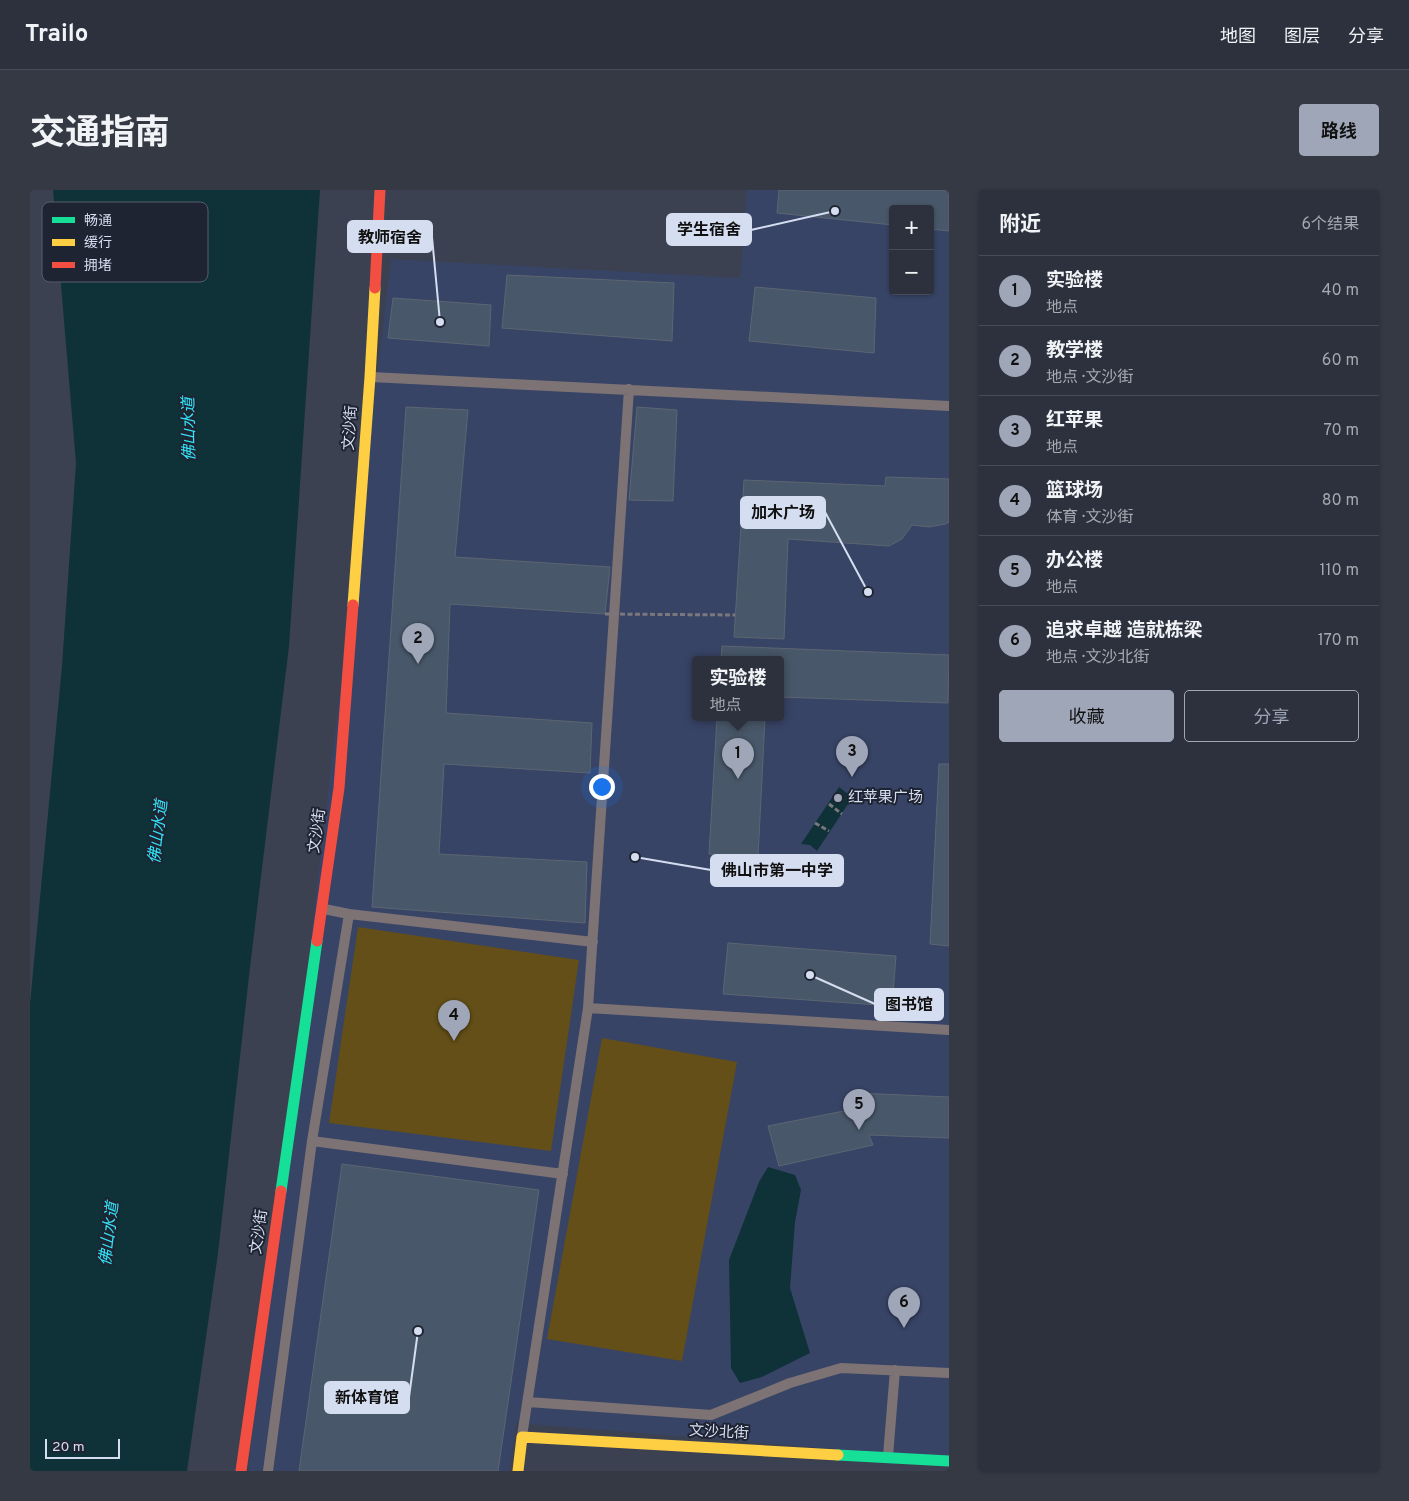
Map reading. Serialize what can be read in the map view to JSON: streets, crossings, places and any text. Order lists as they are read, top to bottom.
{
  "streets": {
    "street": ["文沙街", "文沙北街"]
  },
  "water": ["佛山水道"],
  "places": [
    "学生宿舍",
    "教师宿舍",
    "加木广场",
    "红苹果广场",
    "佛山市第一中学",
    "图书馆",
    "新体育馆"
  ],
  "legend": ["畅通", "缓行", "拥堵"],
  "scale_bar": "20 m",
  "page": {
    "header": "Trailo",
    "nav": ["地图", "图层", "分享"],
    "title": "交通指南",
    "buttons": [
      "路线",
      ["收藏", "分享"]
    ],
    "heading": ["附近", "6个结果"],
    "map_buttons": ["+", "−"],
    "list": [
      {
        "mark": "1",
        "name": "实验楼",
        "note": "地点",
        "value": "40 m"
      },
      {
        "mark": "2",
        "name": "教学楼",
        "note": "地点 · 文沙街",
        "value": "60 m"
      },
      {
        "mark": "3",
        "name": "红苹果",
        "note": "地点",
        "value": "70 m"
      },
      {
        "mark": "4",
        "name": "篮球场",
        "note": "体育 · 文沙街",
        "value": "80 m"
      },
      {
        "mark": "5",
        "name": "办公楼",
        "note": "地点",
        "value": "110 m"
      },
      {
        "mark": "6",
        "name": "追求卓越 造就栋梁",
        "note": "地点 · 文沙北街",
        "value": "170 m"
      }
    ],
    "pins": [
      "2",
      "3",
      "1",
      "4",
      "5",
      "6"
    ],
    "popup": ["实验楼", "地点"],
    "scale": "20 m"
  }
}
